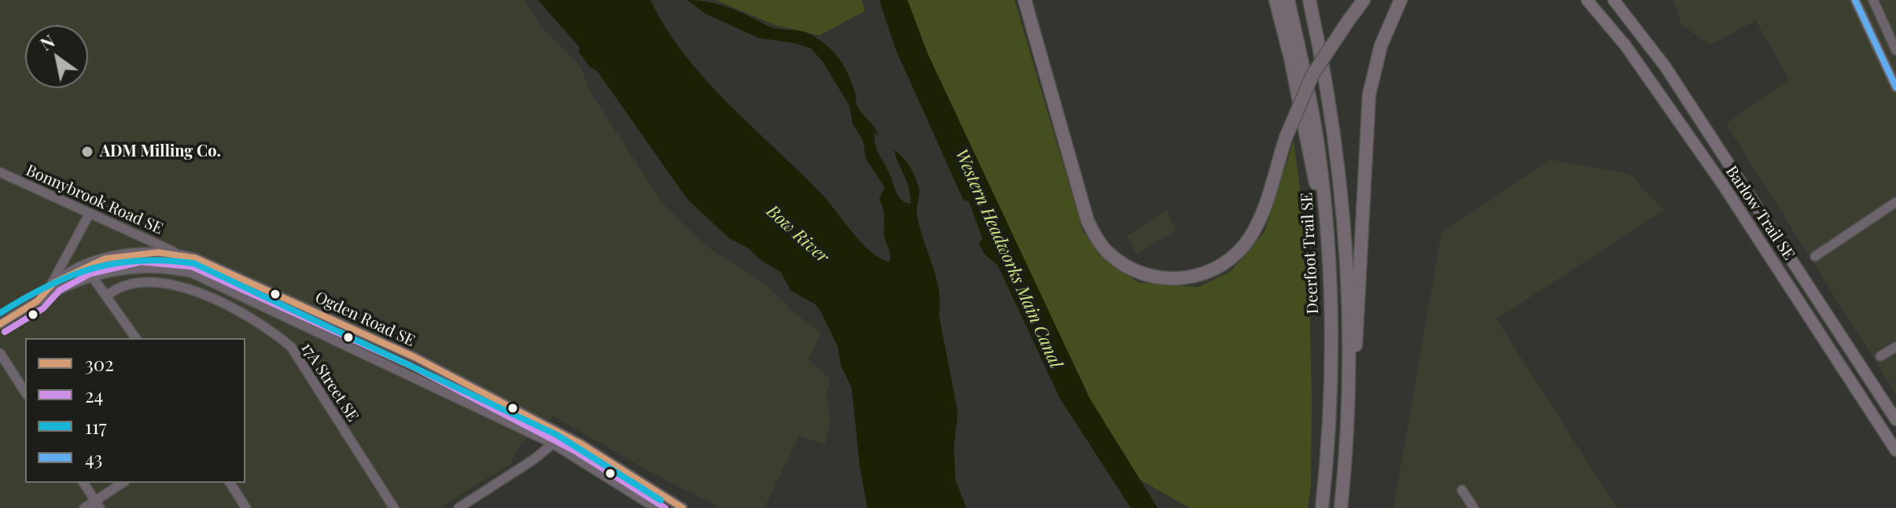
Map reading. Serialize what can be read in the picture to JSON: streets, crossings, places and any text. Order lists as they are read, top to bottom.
{
  "streets": {
    "highway": ["Deerfoot Trail SE"],
    "main road": ["Barlow Trail SE"],
    "street": ["Bonnybrook Road SE", "Ogden Road SE", "17A Street SE"]
  },
  "crossings": [
    ["Bonnybrook Road SE", "Ogden Road SE"]
  ],
  "water": ["Bow River", "Western Headworks Main Canal"],
  "places": ["ADM Milling Co."],
  "lines": [
    "transit line 43",
    "transit line 302",
    "transit line 117",
    "transit line 24"
  ],
  "legend": [
    "302",
    "24",
    "117",
    "43"
  ],
  "north": "top left"
}
